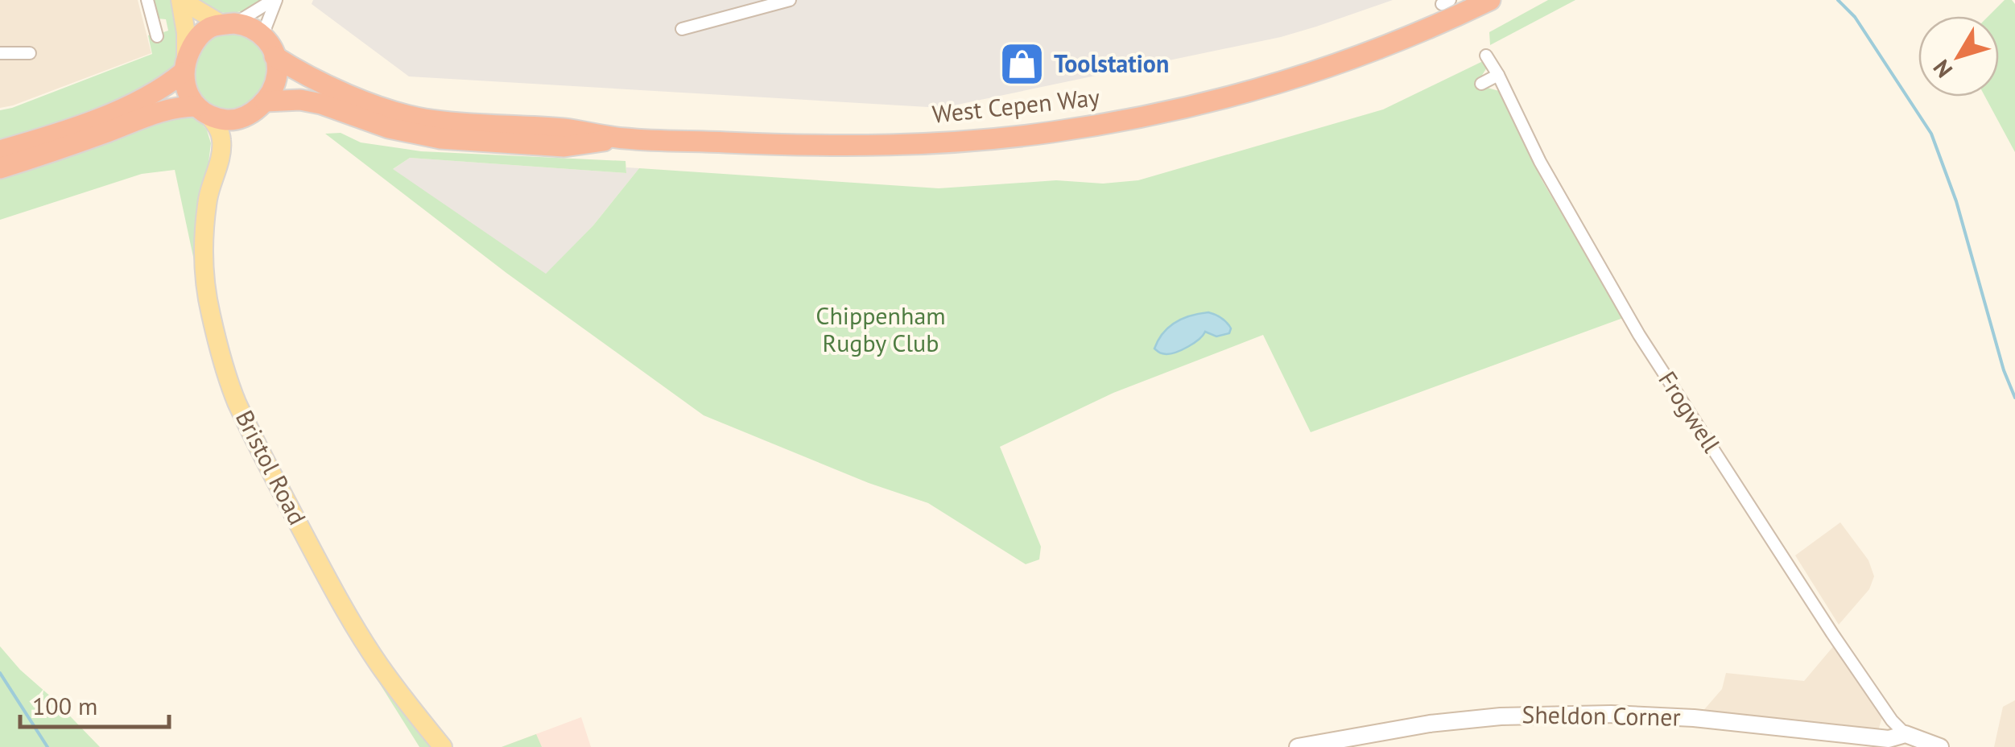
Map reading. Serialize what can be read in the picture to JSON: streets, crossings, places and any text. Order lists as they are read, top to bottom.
{
  "streets": {
    "highway": ["West Cepen Way"],
    "main road": ["Bristol Road"],
    "street": ["Frogwell", "Sheldon Corner"]
  },
  "crossings": [
    ["West Cepen Way", "Bristol Road"],
    ["Frogwell", "Sheldon Corner"]
  ],
  "parks": ["Chippenham Rugby Club"],
  "places": {
    "shop": ["Toolstation"]
  },
  "scale_bar": "100 m",
  "north": "bottom left"
}
